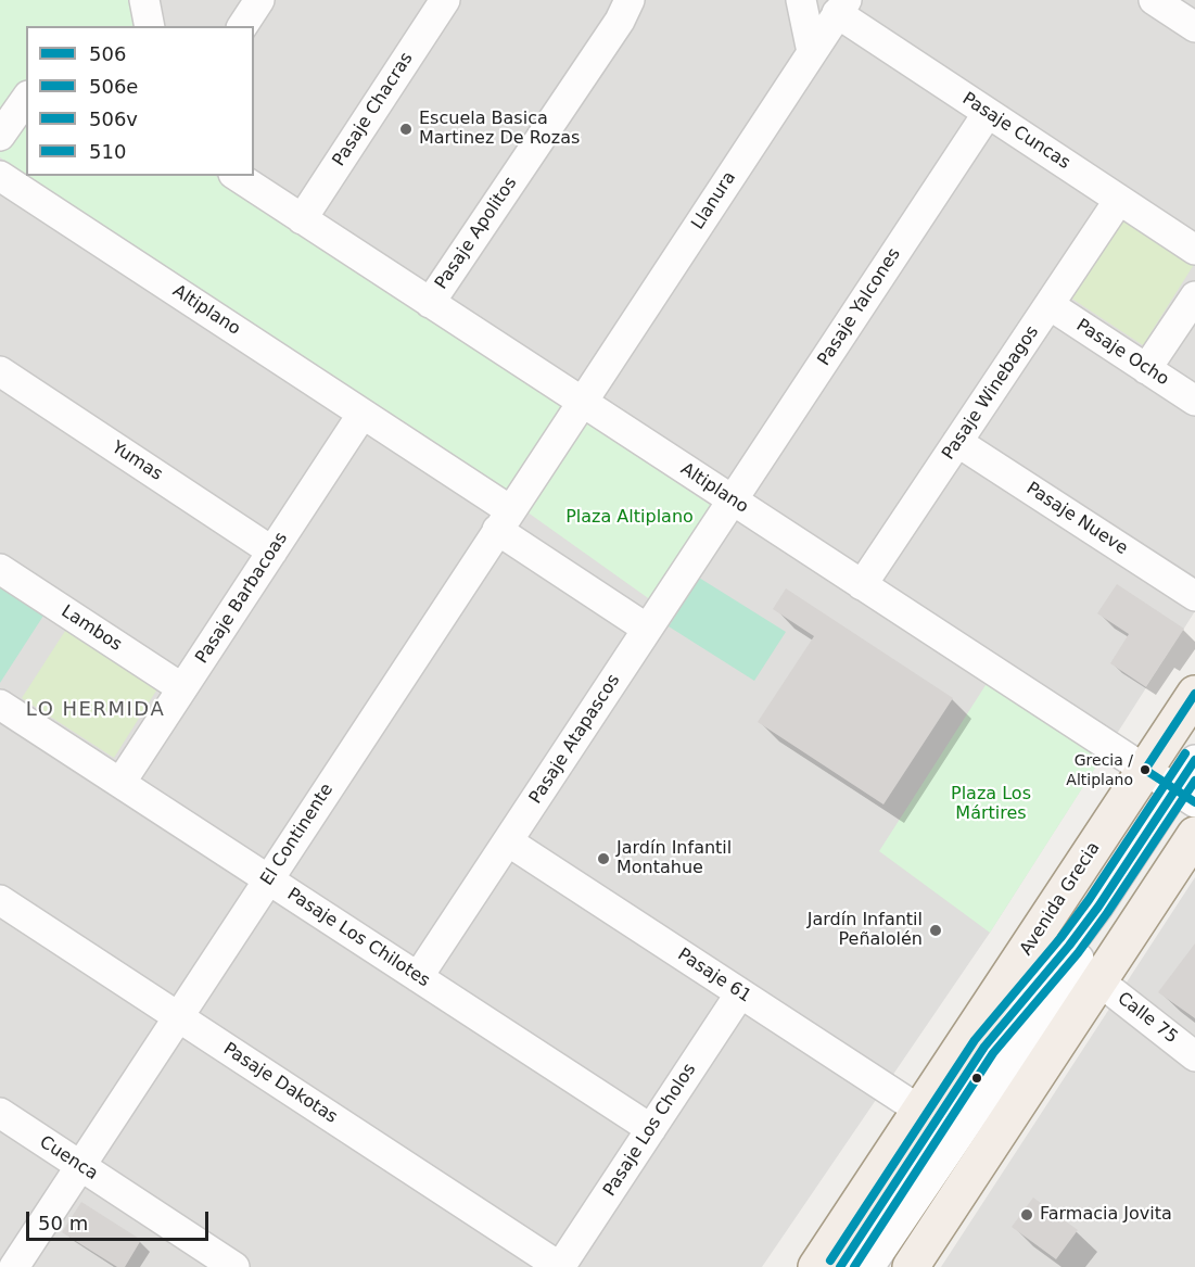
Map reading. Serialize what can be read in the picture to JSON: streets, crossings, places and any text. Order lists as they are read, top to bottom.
{
  "streets": {
    "main road": ["Avenida Grecia"],
    "street": [
      "Pasaje Chacras",
      "Pasaje Cuncas",
      "Llanura",
      "Pasaje Apolitos",
      "Pasaje Yalcones",
      "Altiplano",
      "Pasaje Ocho",
      "Pasaje Winebagos",
      "Yumas",
      "Pasaje Nueve",
      "Pasaje Barbacoas",
      "Lambos",
      "Pasaje Atapascos",
      "El Continente",
      "Pasaje Los Chilotes",
      "Pasaje 61",
      "Calle 75",
      "Pasaje Dakotas",
      "Pasaje Los Cholos",
      "Cuenca"
    ]
  },
  "crossings": [
    ["Pasaje Chacras", "Altiplano"],
    ["Pasaje Cuncas", "Llanura"],
    ["Pasaje Cuncas", "Pasaje Yalcones"],
    ["Pasaje Cuncas", "Pasaje Winebagos"],
    ["Llanura", "Altiplano"],
    ["Llanura", "El Continente"],
    ["Pasaje Apolitos", "Altiplano"],
    ["Pasaje Yalcones", "Altiplano"],
    ["Pasaje Yalcones", "Pasaje Atapascos"],
    ["Altiplano", "Pasaje Winebagos"],
    ["Altiplano", "Pasaje Barbacoas"],
    ["Altiplano", "Pasaje Atapascos"],
    ["Altiplano", "El Continente"],
    ["Altiplano", "Avenida Grecia"],
    ["Pasaje Ocho", "Pasaje Winebagos"],
    ["Pasaje Winebagos", "Pasaje Nueve"],
    ["Yumas", "Pasaje Barbacoas"],
    ["Pasaje Barbacoas", "Lambos"],
    ["Pasaje Barbacoas", "Pasaje Los Chilotes"],
    ["Pasaje Atapascos", "Pasaje Los Chilotes"],
    ["Pasaje Atapascos", "Pasaje 61"],
    ["El Continente", "Pasaje Los Chilotes"],
    ["El Continente", "Pasaje Dakotas"],
    ["El Continente", "Cuenca"],
    ["Avenida Grecia", "Pasaje 61"],
    ["Pasaje Los Chilotes", "Pasaje Los Cholos"],
    ["Pasaje 61", "Pasaje Los Cholos"],
    ["Pasaje Dakotas", "Pasaje Los Cholos"]
  ],
  "districts": ["LO HERMIDA"],
  "parks": ["Plaza Altiplano", "Plaza Los Mártires"],
  "places": [
    "Escuela Basica Martinez De Rozas",
    "Grecia / Altiplano",
    "Jardín Infantil Montahue",
    "Jardín Infantil Peñalolén",
    "Farmacia Jovita"
  ],
  "lines": [
    "transit line 510",
    "transit line 506v",
    "transit line 506",
    "transit line 506e"
  ],
  "legend": [
    "506",
    "506e",
    "506v",
    "510"
  ],
  "scale_bar": "50 m"
}
